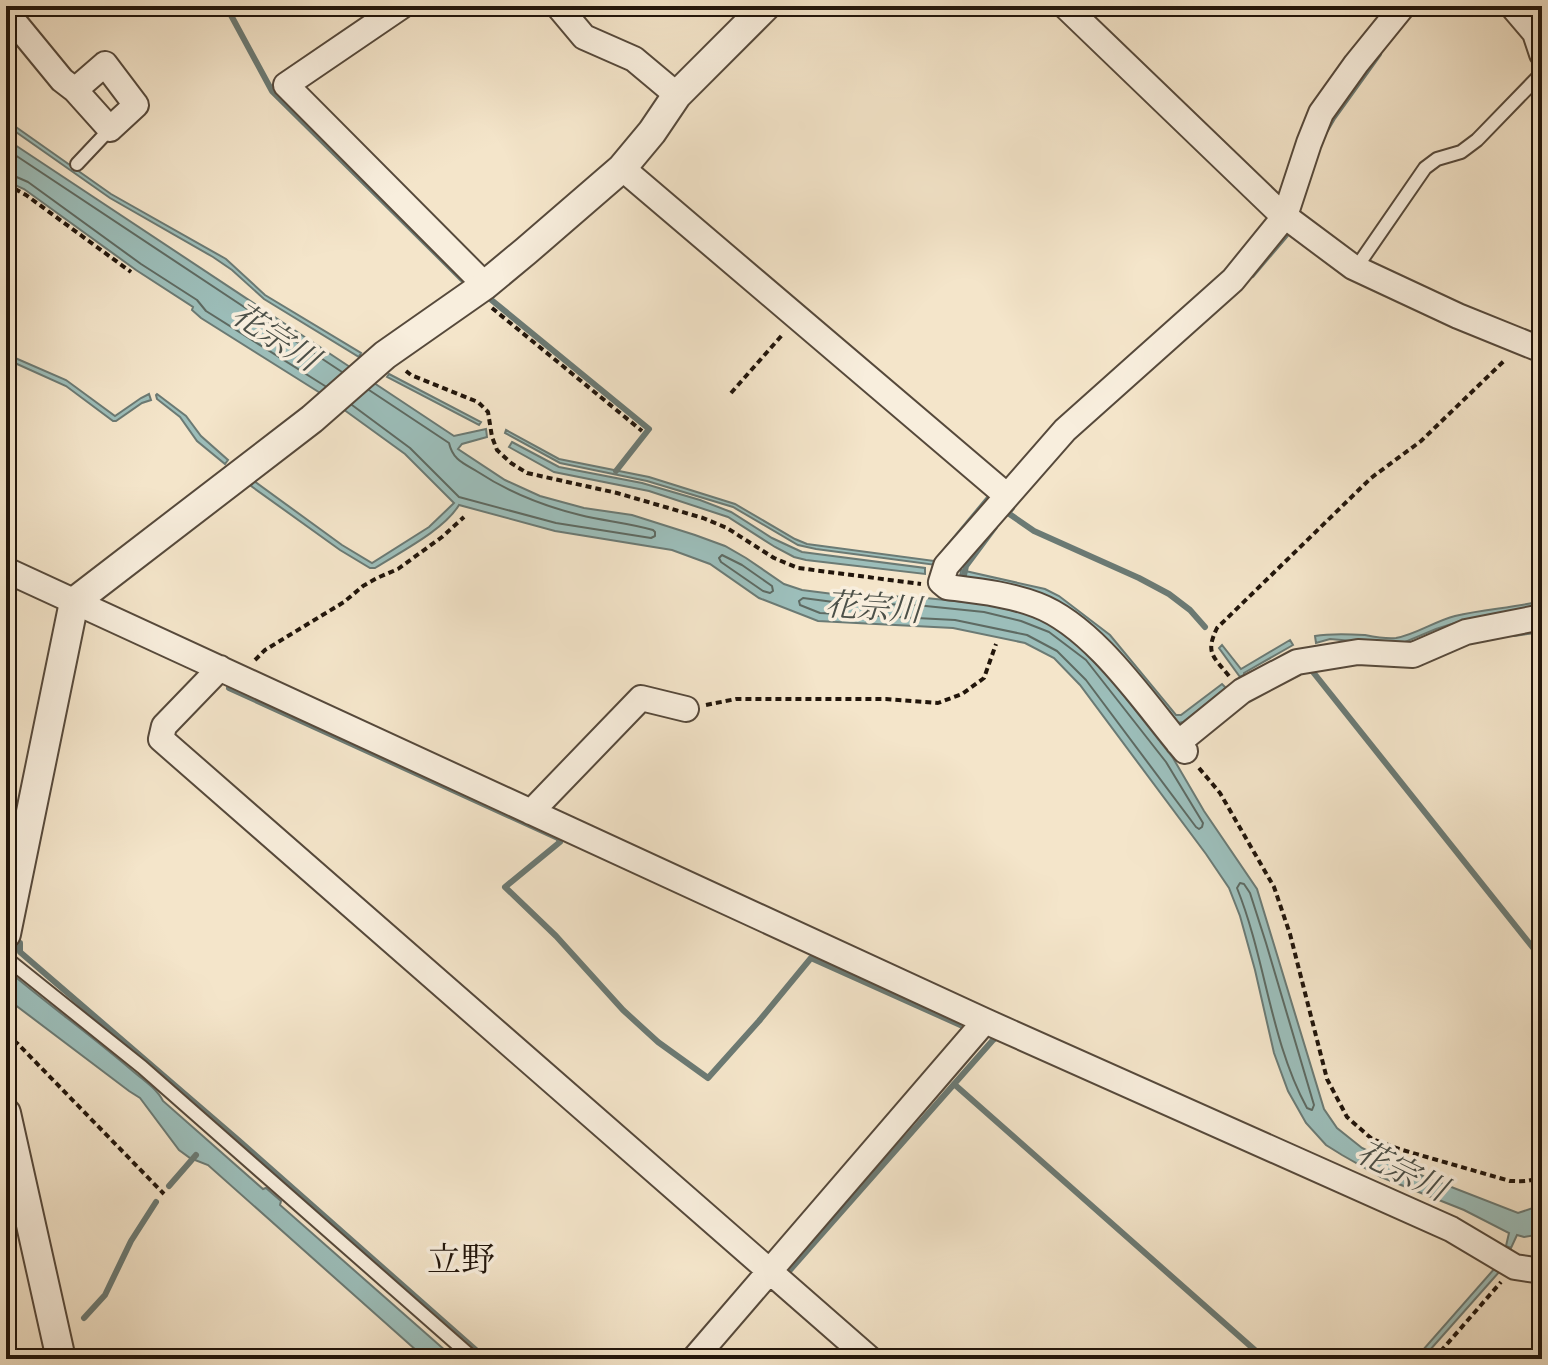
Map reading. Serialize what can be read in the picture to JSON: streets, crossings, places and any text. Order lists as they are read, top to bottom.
{
  "districts": ["立野"],
  "water": ["花宗川"]
}
